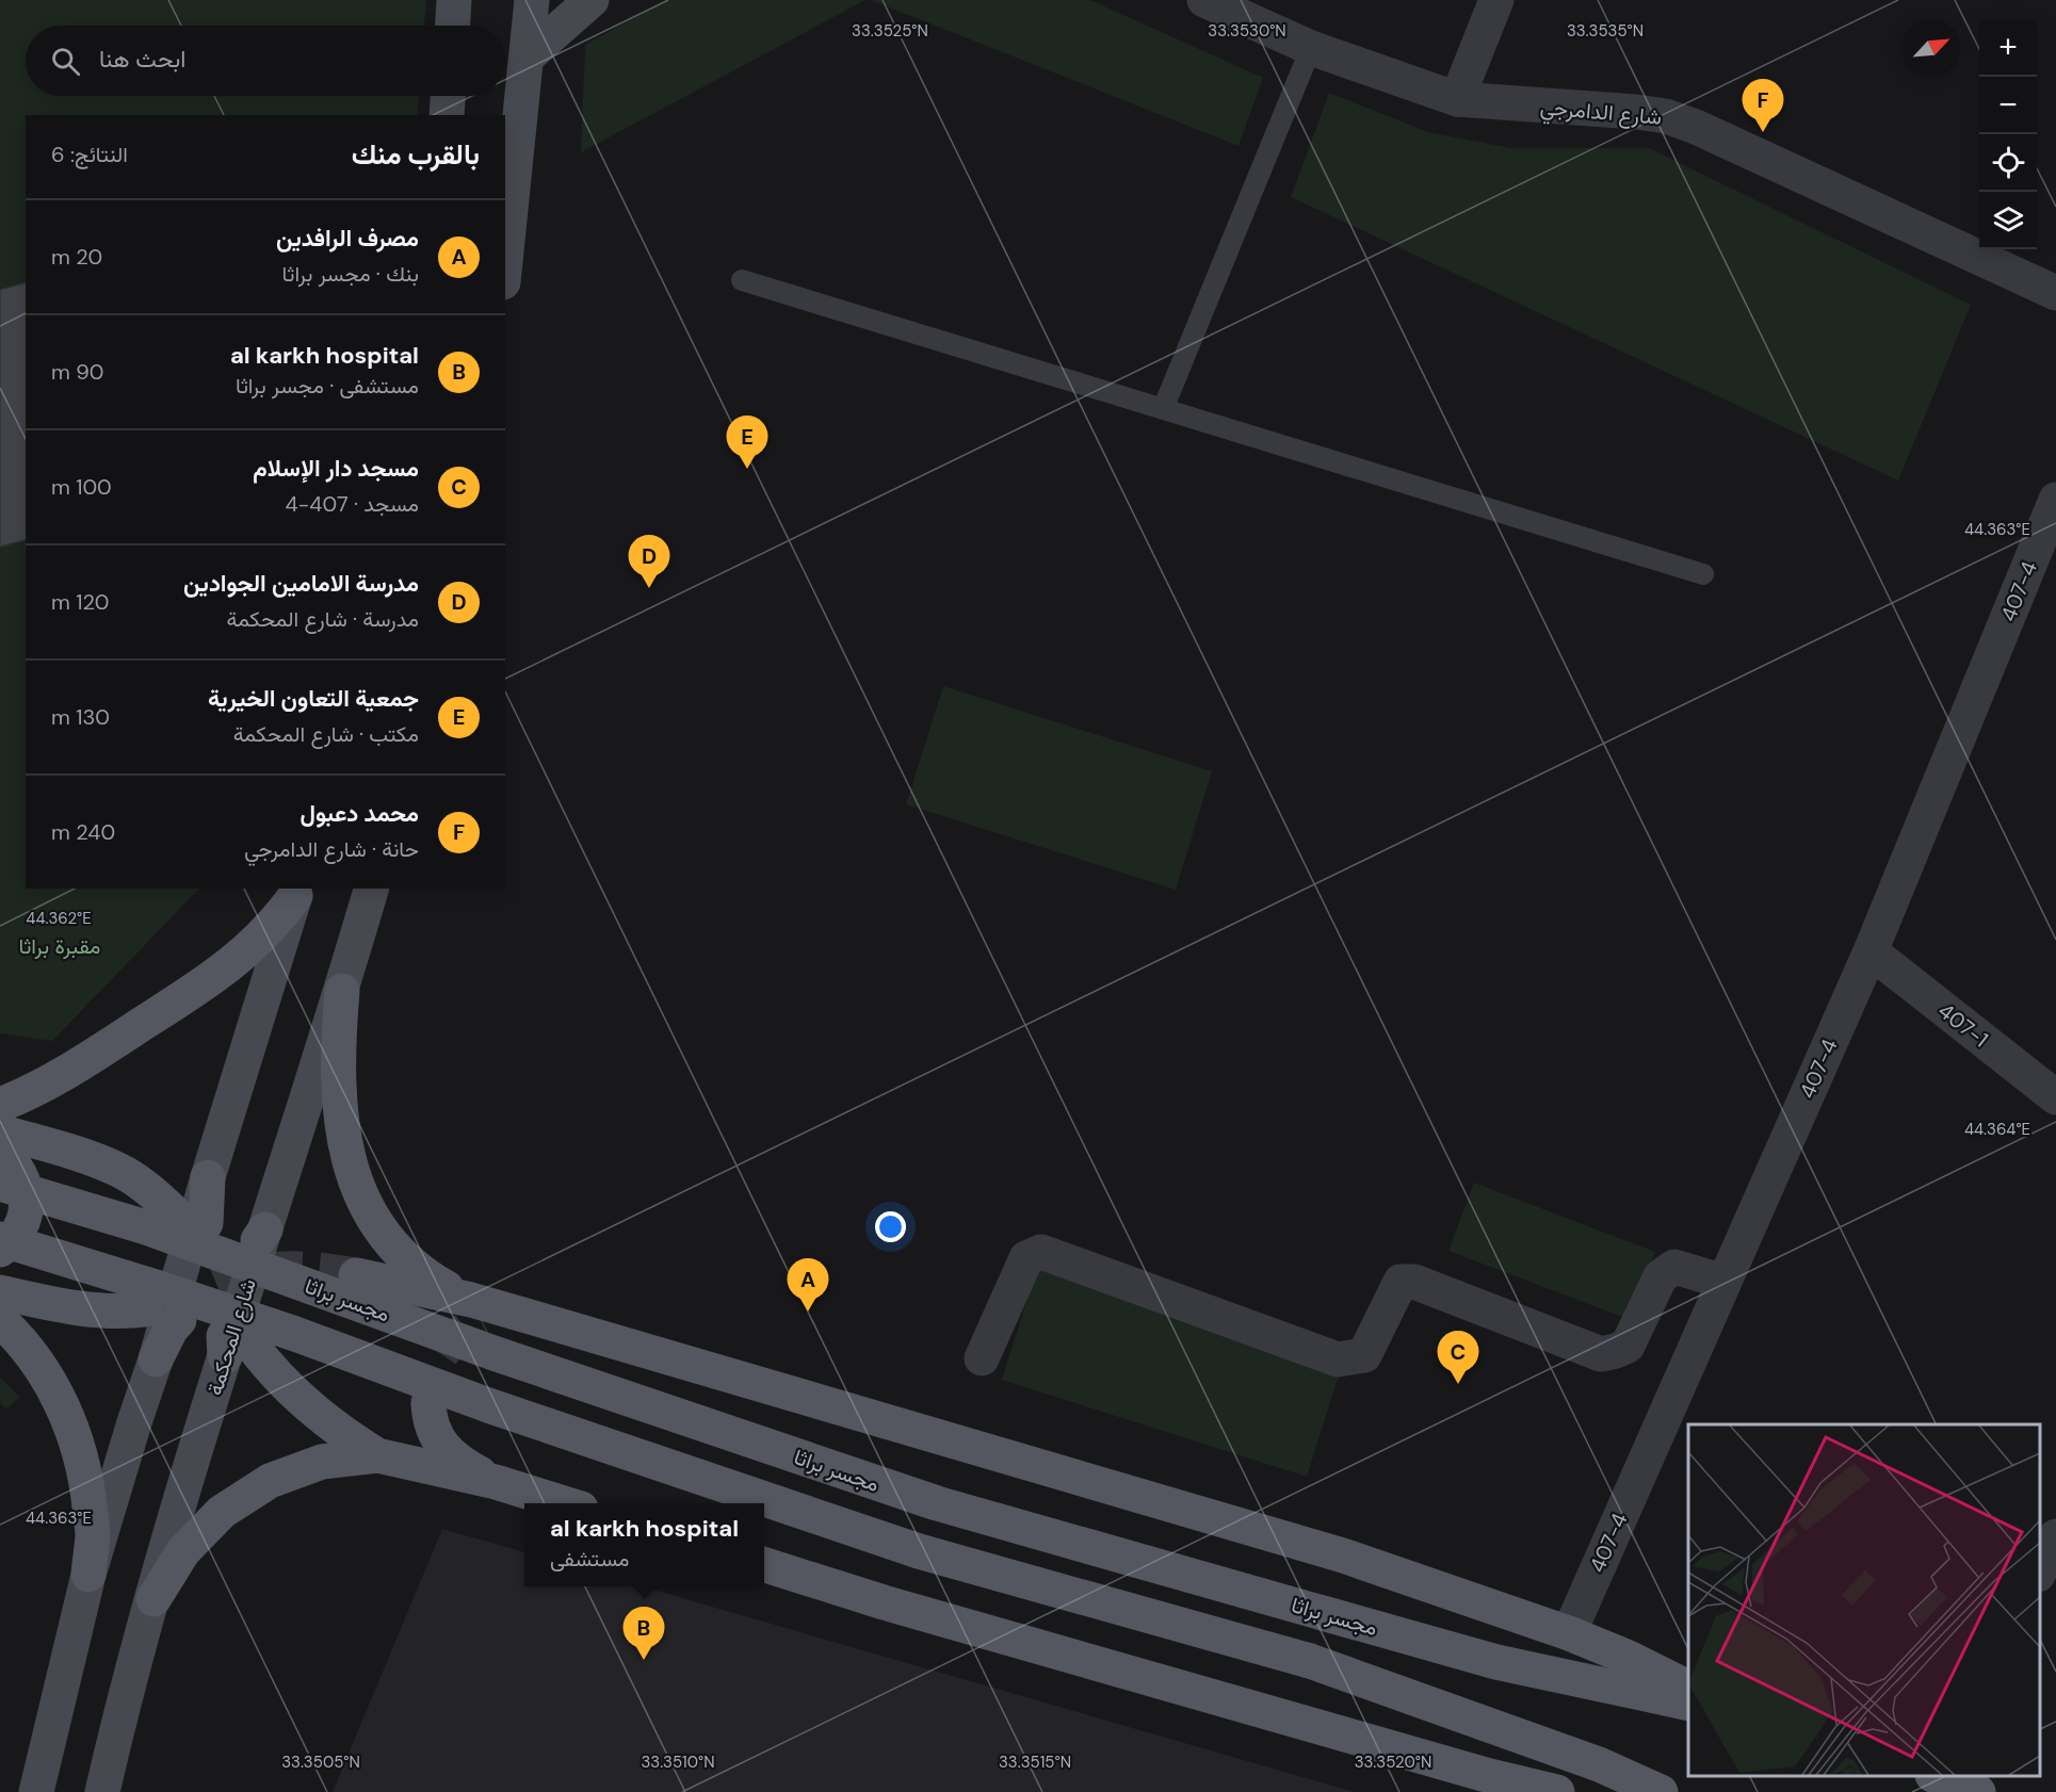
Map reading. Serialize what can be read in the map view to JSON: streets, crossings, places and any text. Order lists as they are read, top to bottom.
{
  "streets": {
    "main road": ["مجسر براثا", "شارع المحكمة"],
    "street": ["شارع الدامرجي", "407-4", "407-1"]
  },
  "crossings": [
    ["407-4", "407-1"]
  ],
  "parks": ["مقبرة براثا"],
  "north": "top right",
  "page": {
    "map_buttons": ["+", "−"],
    "search": "ابحث هنا",
    "pins": [
      "F",
      "E",
      "D",
      "A",
      "C",
      "B"
    ],
    "heading": ["بالقرب منك", "النتائج: 6"],
    "list": [
      {
        "mark": "A",
        "name": "مصرف الرافدين",
        "note": "بنك · مجسر براثا",
        "value": "20 m"
      },
      {
        "mark": "B",
        "name": "al karkh hospital",
        "note": "مستشفى · مجسر براثا",
        "value": "90 m"
      },
      {
        "mark": "C",
        "name": "مسجد دار الإسلام",
        "note": "مسجد · 407-4",
        "value": "100 m"
      },
      {
        "mark": "D",
        "name": "مدرسة الامامين الجوادين",
        "note": "مدرسة · شارع المحكمة",
        "value": "120 m"
      },
      {
        "mark": "E",
        "name": "جمعية التعاون الخيرية",
        "note": "مكتب · شارع المحكمة",
        "value": "130 m"
      },
      {
        "mark": "F",
        "name": "محمد دعبول",
        "note": "حانة · شارع الدامرجي",
        "value": "240 m"
      }
    ],
    "popup": ["al karkh hospital", "مستشفى"]
  },
  "coordinates": [
    "33.3525°N",
    "33.3530°N",
    "33.3535°N",
    "44.363°E",
    "44.362°E",
    "44.364°E",
    "33.3505°N",
    "33.3510°N",
    "33.3515°N",
    "33.3520°N"
  ]
}
